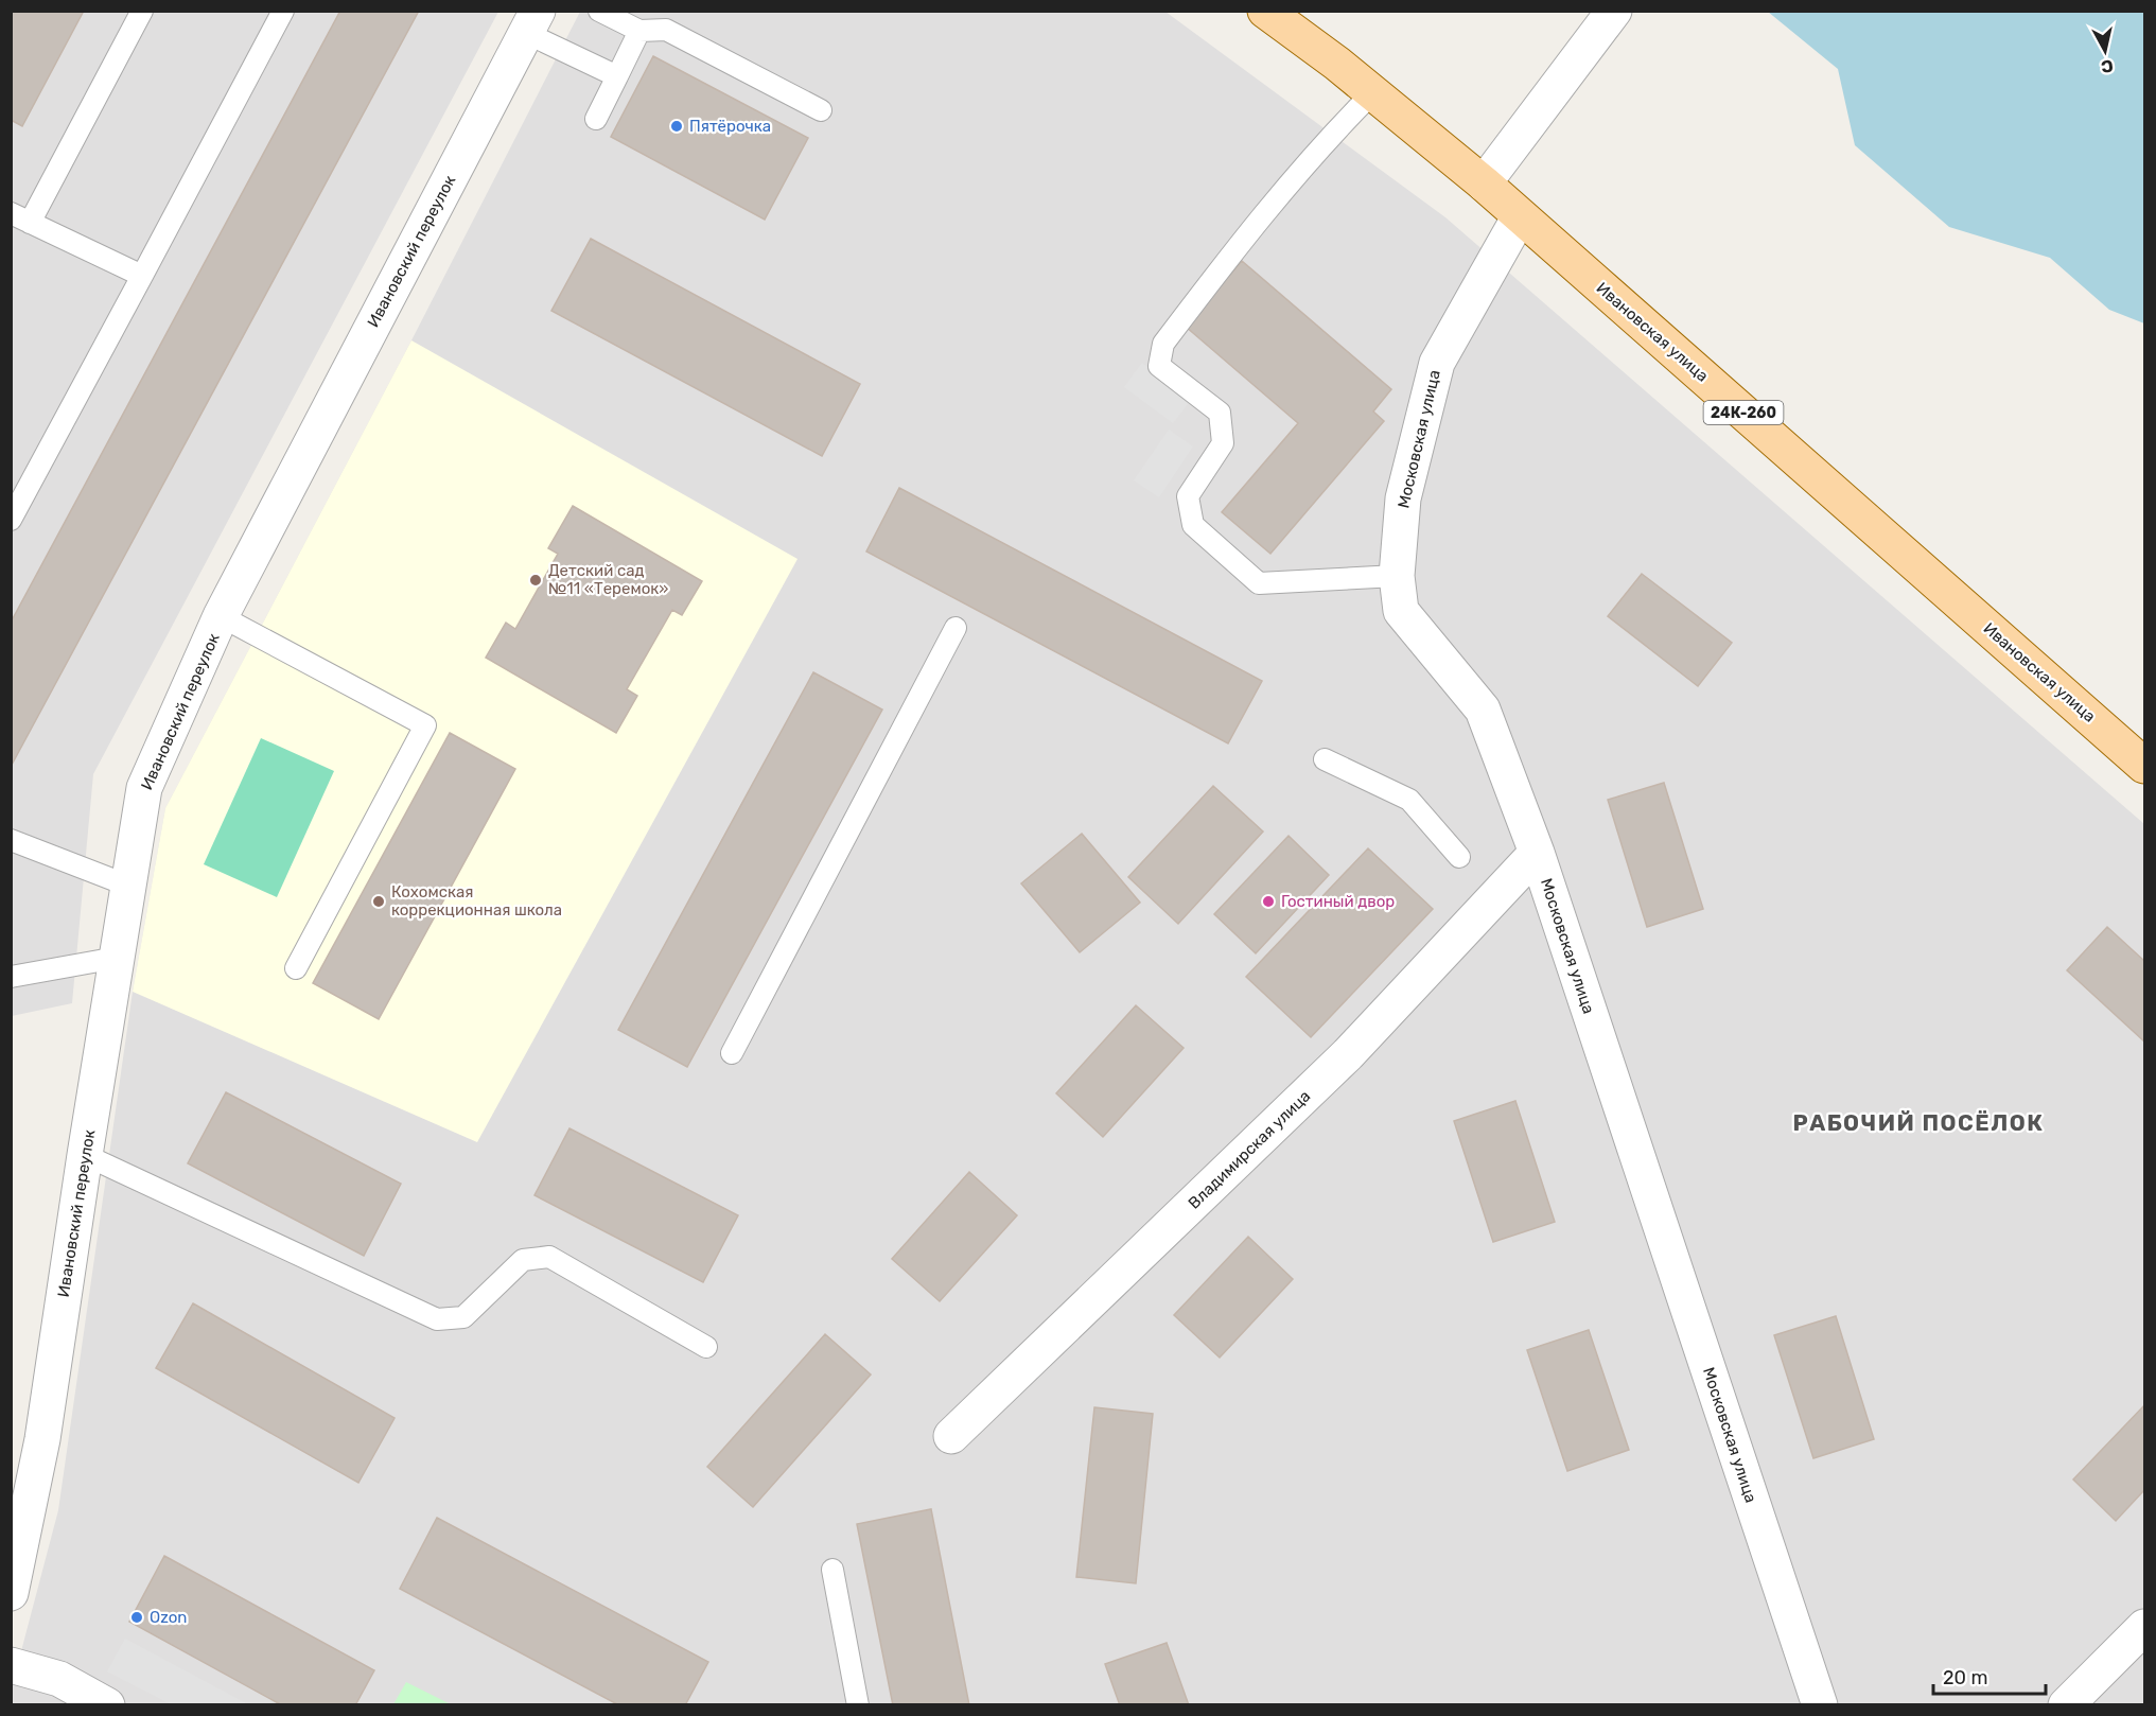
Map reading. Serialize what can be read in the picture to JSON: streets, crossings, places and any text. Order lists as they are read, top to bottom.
{
  "streets": {
    "main road": ["Ивановская улица", "24К-260"],
    "street": ["Ивановский переулок", "Московская улица", "Владимирская улица"]
  },
  "crossings": [
    ["Ивановская улица", "Московская улица"],
    ["Московская улица", "Владимирская улица"]
  ],
  "districts": ["РАБОЧИЙ ПОСЁЛОК"],
  "places": [
    "Пятёрочка",
    "Детский сад №11 «Теремок»",
    "Кохомская коррекционная школа",
    "Гостиный двор",
    "Ozon"
  ],
  "scale_bar": "20 m",
  "north": "bottom"
}
